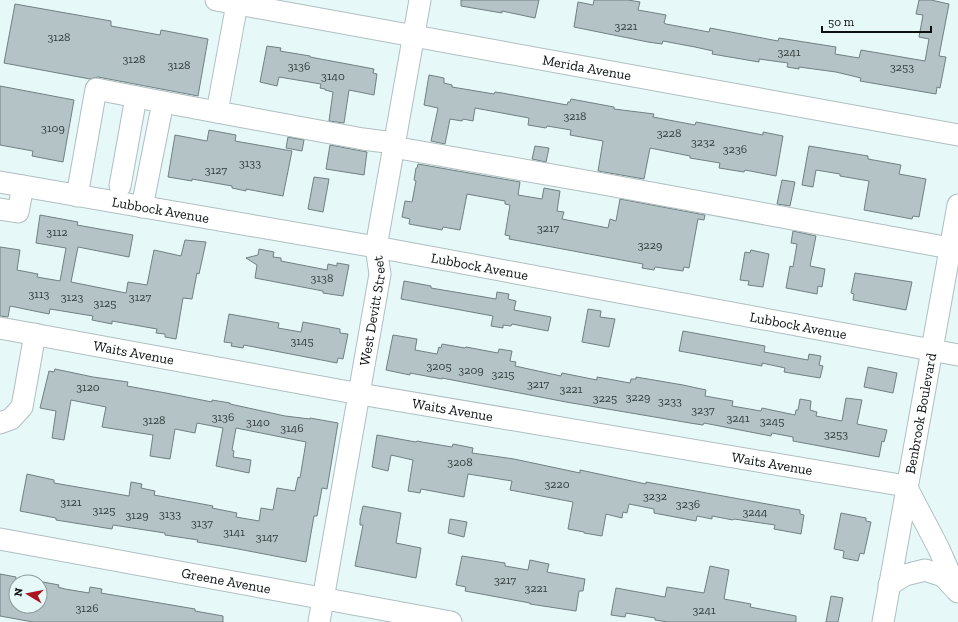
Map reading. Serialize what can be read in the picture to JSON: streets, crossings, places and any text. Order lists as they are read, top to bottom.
{
  "streets": {
    "street": [
      "Merida Avenue",
      "Lubbock Avenue",
      "West Devitt Street",
      "Waits Avenue",
      "Benbrook Boulevard",
      "Greene Avenue"
    ]
  },
  "crossings": [
    ["Merida Avenue", "West Devitt Street"],
    ["Lubbock Avenue", "West Devitt Street"],
    ["Lubbock Avenue", "Benbrook Boulevard"],
    ["West Devitt Street", "Waits Avenue"],
    ["West Devitt Street", "Greene Avenue"],
    ["Waits Avenue", "Benbrook Boulevard"]
  ],
  "house_numbers": [
    "3221",
    "3128",
    "3241",
    "3128",
    "3128",
    "3136",
    "3253",
    "3140",
    "3218",
    "3109",
    "3228",
    "3232",
    "3236",
    "3133",
    "3127",
    "3217",
    "3112",
    "3229",
    "3138",
    "3113",
    "3123",
    "3127",
    "3125",
    "3145",
    "3205",
    "3209",
    "3215",
    "3217",
    "3120",
    "3221",
    "3229",
    "3225",
    "3233",
    "3237",
    "3136",
    "3241",
    "3128",
    "3245",
    "3140",
    "3146",
    "3253",
    "3208",
    "3220",
    "3232",
    "3121",
    "3236",
    "3125",
    "3244",
    "3133",
    "3129",
    "3137",
    "3141",
    "3147",
    "3217",
    "3221",
    "3126",
    "3241"
  ],
  "scale_bar": "50 m",
  "north": "left"
}
